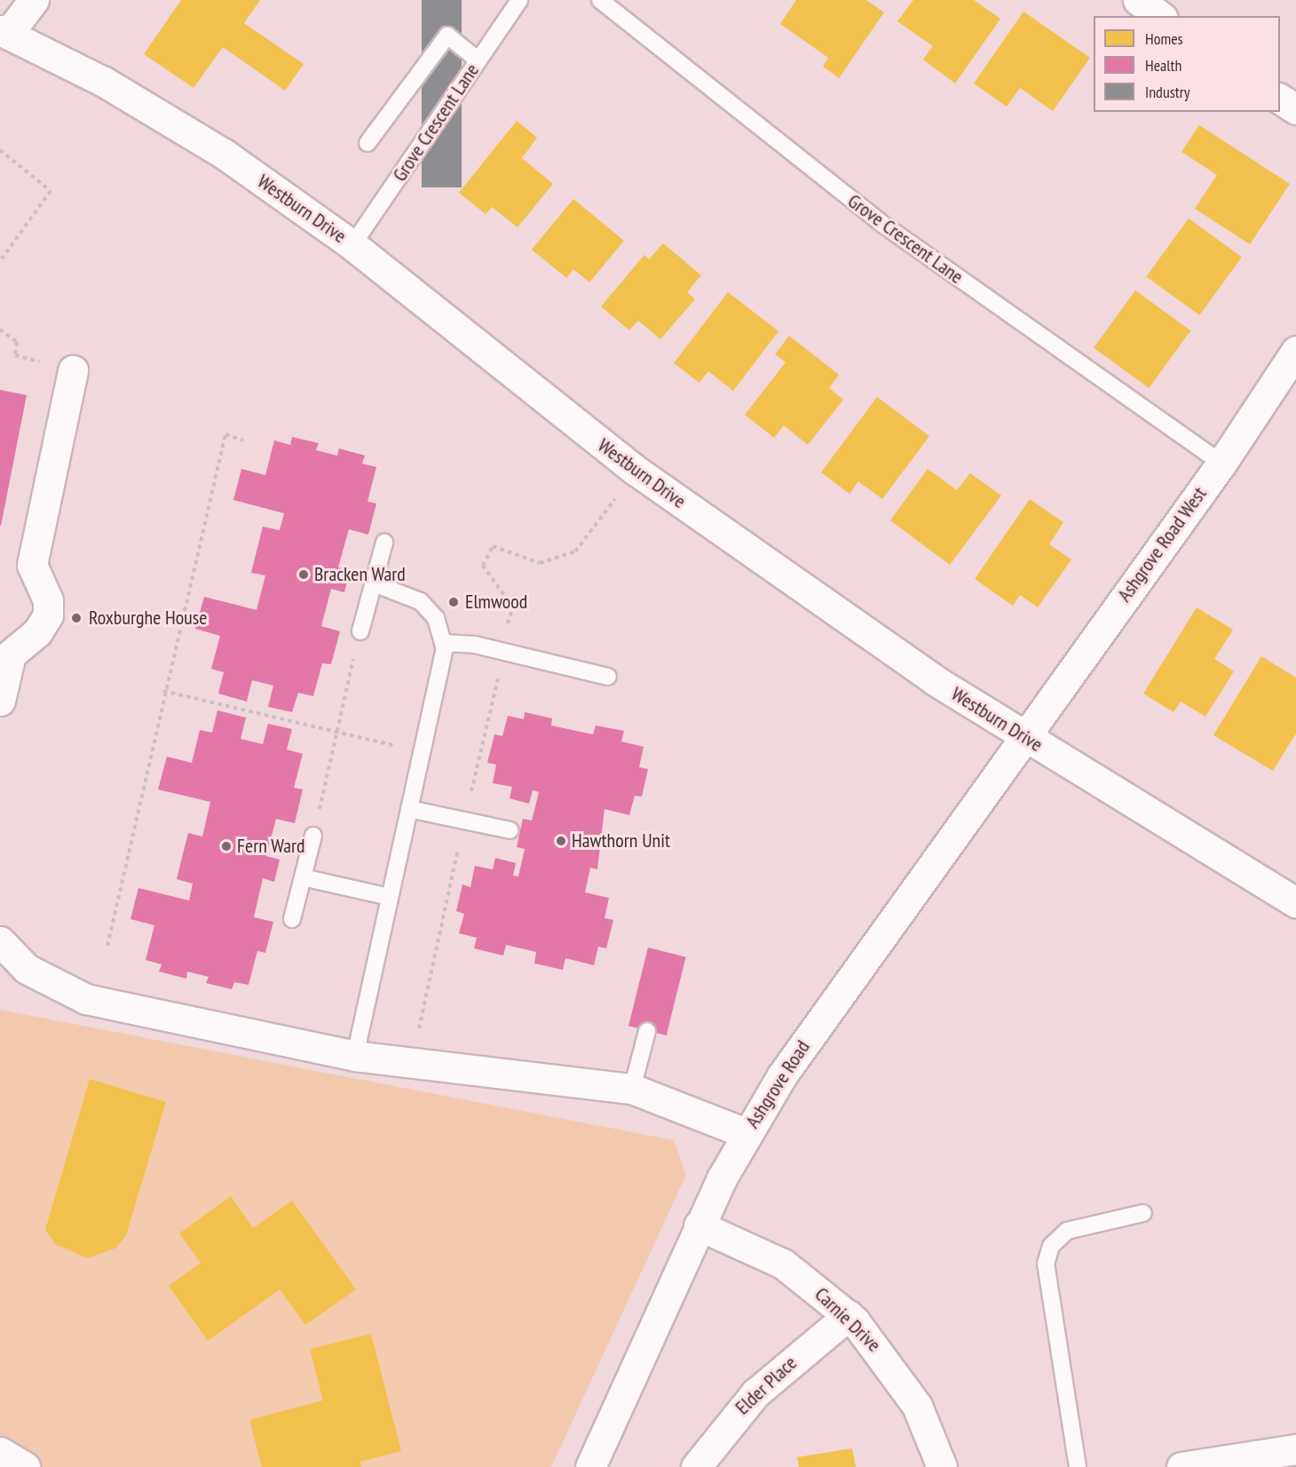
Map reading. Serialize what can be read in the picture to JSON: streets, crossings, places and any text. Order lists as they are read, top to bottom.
{
  "streets": {
    "street": [
      "Westburn Drive",
      "Ashgrove Road West",
      "Ashgrove Road",
      "Carnie Drive",
      "Elder Place"
    ],
    "lane": ["Grove Crescent Lane"]
  },
  "crossings": [
    ["Grove Crescent Lane", "Westburn Drive"],
    ["Grove Crescent Lane", "Ashgrove Road West"],
    ["Westburn Drive", "Ashgrove Road West"],
    ["Westburn Drive", "Ashgrove Road"],
    ["Ashgrove Road West", "Ashgrove Road"],
    ["Ashgrove Road", "Carnie Drive"],
    ["Carnie Drive", "Elder Place"]
  ],
  "places": [
    "Bracken Ward",
    "Elmwood",
    "Roxburghe House",
    "Hawthorn Unit",
    "Fern Ward"
  ],
  "legend": ["Homes", "Health", "Industry"]
}
